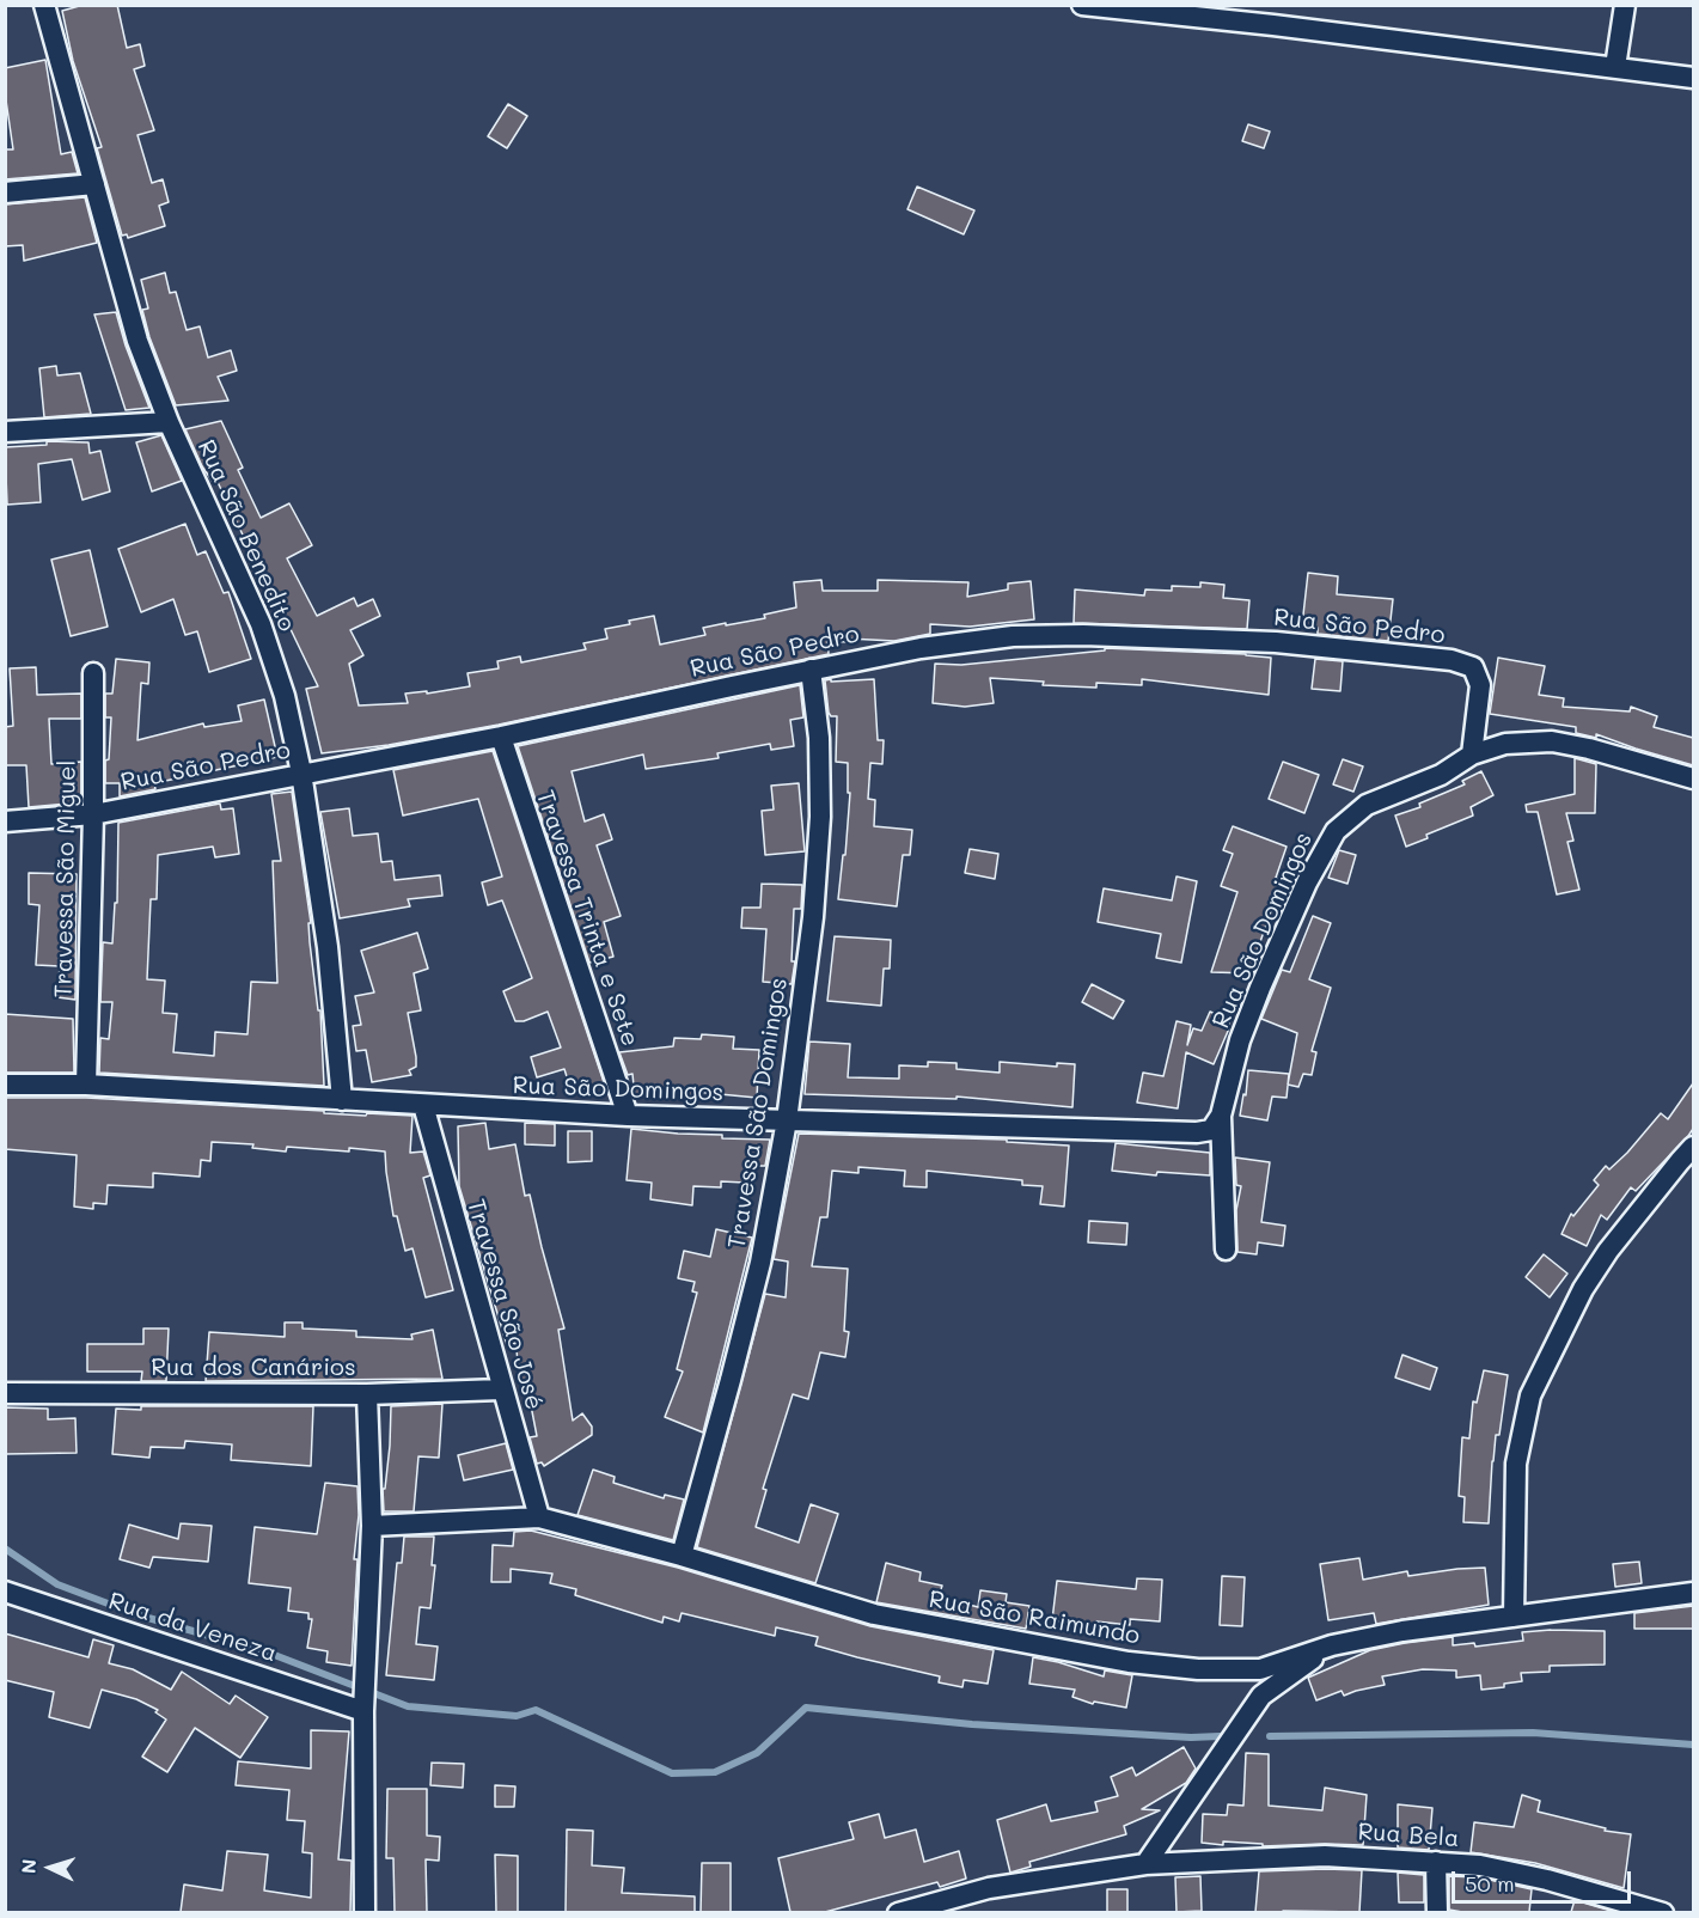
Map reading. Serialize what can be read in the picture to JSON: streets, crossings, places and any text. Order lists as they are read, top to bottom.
{
  "streets": {
    "street": [
      "Rua São Benedito",
      "Rua São Pedro",
      "Travessa São Miguel",
      "Travessa Trinta e Sete",
      "Rua São Domingos",
      "Travessa São Domingos",
      "Travessa São José",
      "Rua dos Canários",
      "Rua São Raimundo",
      "Rua da Veneza",
      "Rua Bela"
    ]
  },
  "crossings": [
    ["Rua São Benedito", "Rua São Pedro"],
    ["Rua São Benedito", "Rua São Domingos"],
    ["Rua São Pedro", "Travessa São Miguel"],
    ["Rua São Pedro", "Travessa Trinta e Sete"],
    ["Rua São Pedro", "Rua São Domingos"],
    ["Rua São Pedro", "Travessa São Domingos"],
    ["Travessa São Miguel", "Rua São Domingos"],
    ["Travessa Trinta e Sete", "Rua São Domingos"],
    ["Rua São Domingos", "Travessa São Domingos"],
    ["Rua São Domingos", "Travessa São José"],
    ["Travessa São Domingos", "Rua São Raimundo"],
    ["Travessa São José", "Rua dos Canários"],
    ["Travessa São José", "Rua São Raimundo"]
  ],
  "scale_bar": "50 m",
  "north": "left"
}
